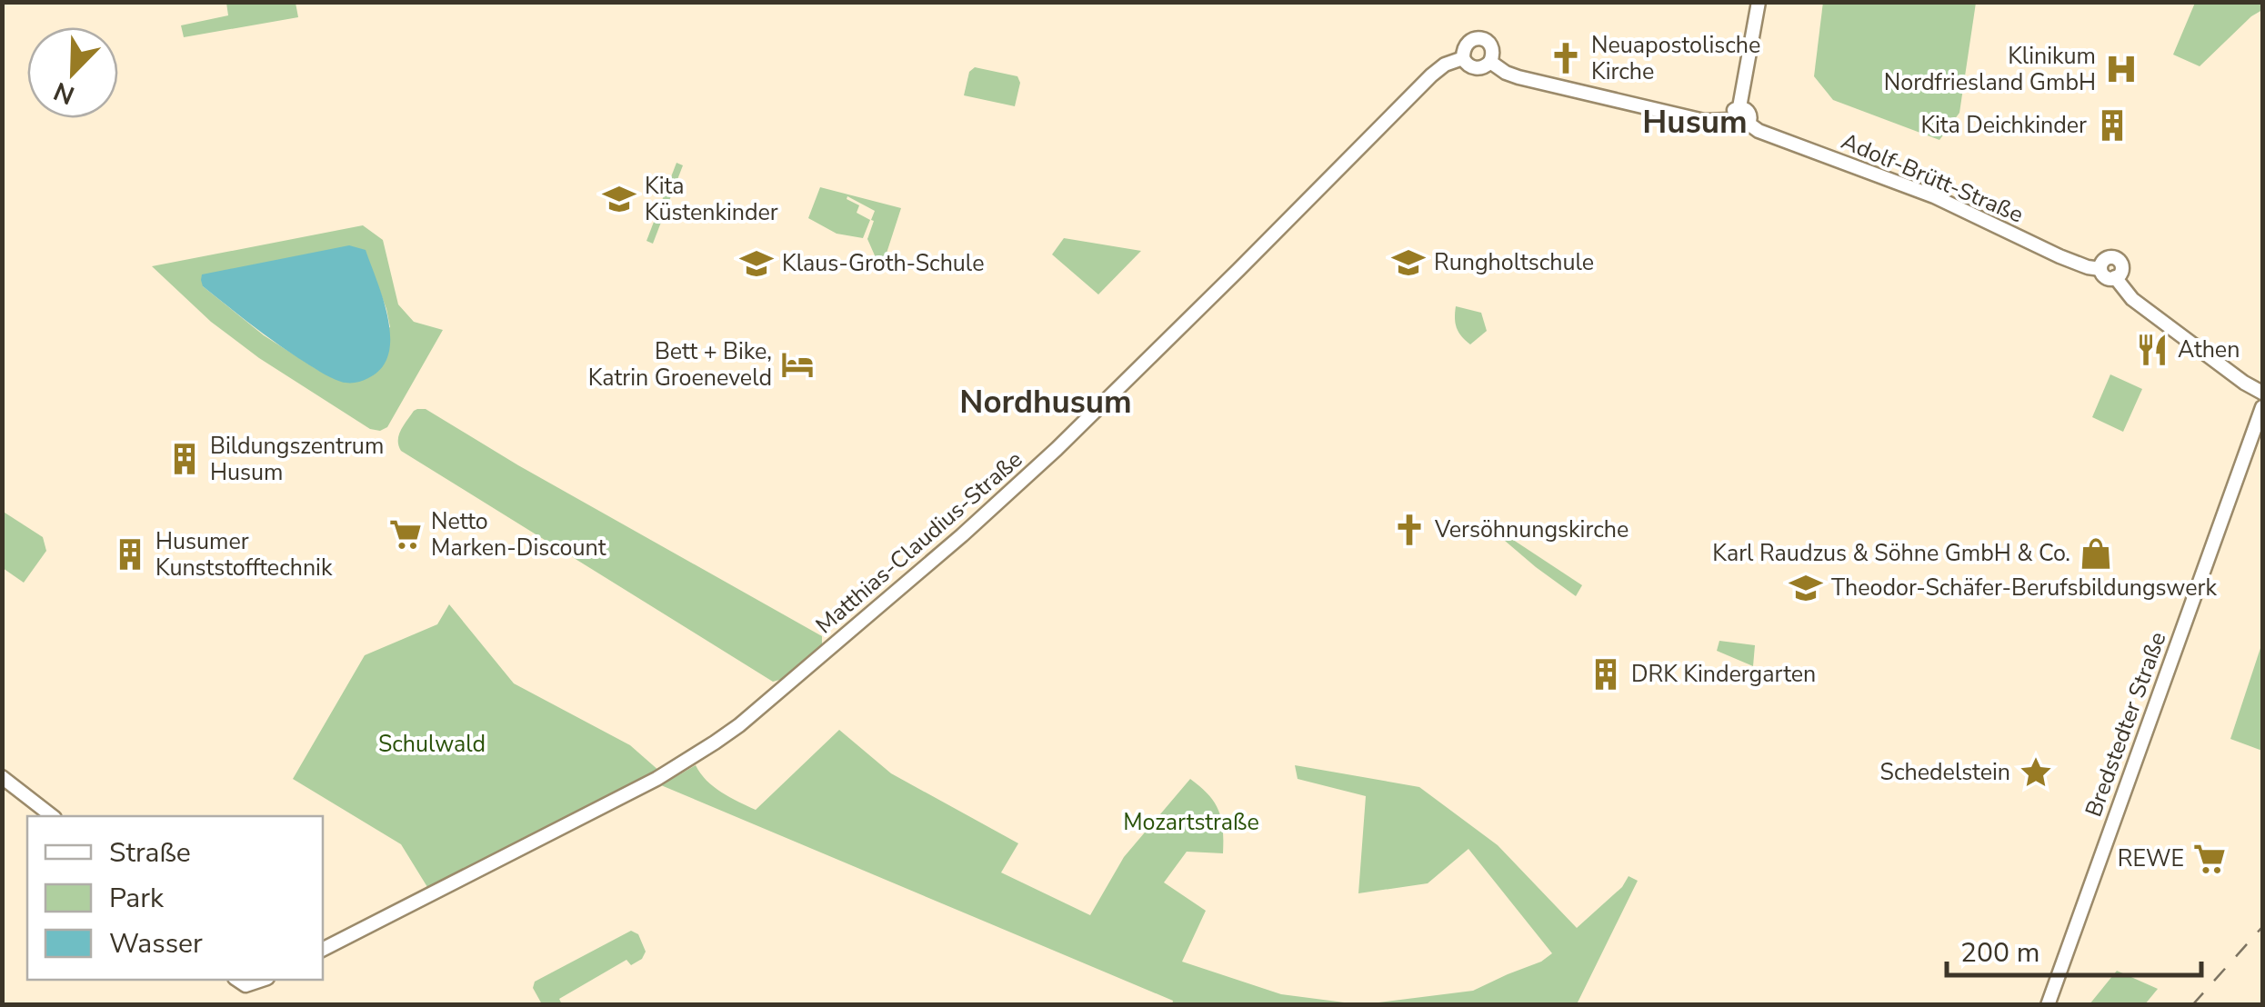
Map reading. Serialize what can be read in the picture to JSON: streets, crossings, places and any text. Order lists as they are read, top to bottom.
{
  "streets": {
    "street": ["Adolf-Brütt-Straße", "Matthias-Claudius-Straße", "Bredstedter Straße"]
  },
  "crossings": [
    ["Adolf-Brütt-Straße", "Matthias-Claudius-Straße"]
  ],
  "districts": ["Husum", "Nordhusum"],
  "parks": ["Schulwald", "Mozartstraße"],
  "places": {
    "church": ["Neuapostolische Kirche", "Versöhnungskirche"],
    "hospital": ["Klinikum Nordfriesland GmbH"],
    "building": [
      "Kita Deichkinder",
      "Bildungszentrum Husum",
      "Husumer Kunststofftechnik",
      "DRK Kindergarten"
    ],
    "school or university": [
      "Kita Küstenkinder",
      "Rungholtschule",
      "Klaus-Groth-Schule",
      "Theodor-Schäfer-Berufsbildungswerk"
    ],
    "restaurant": ["Athen"],
    "hotel": ["Bett + Bike, Katrin Groeneveld"],
    "supermarket": ["Netto Marken-Discount", "REWE"],
    "shop": ["Karl Raudzus & Söhne GmbH & Co."],
    "place": ["Schedelstein"]
  },
  "legend": ["Straße", "Park", "Wasser"],
  "scale_bar": "200 m",
  "north": "bottom left"
}
